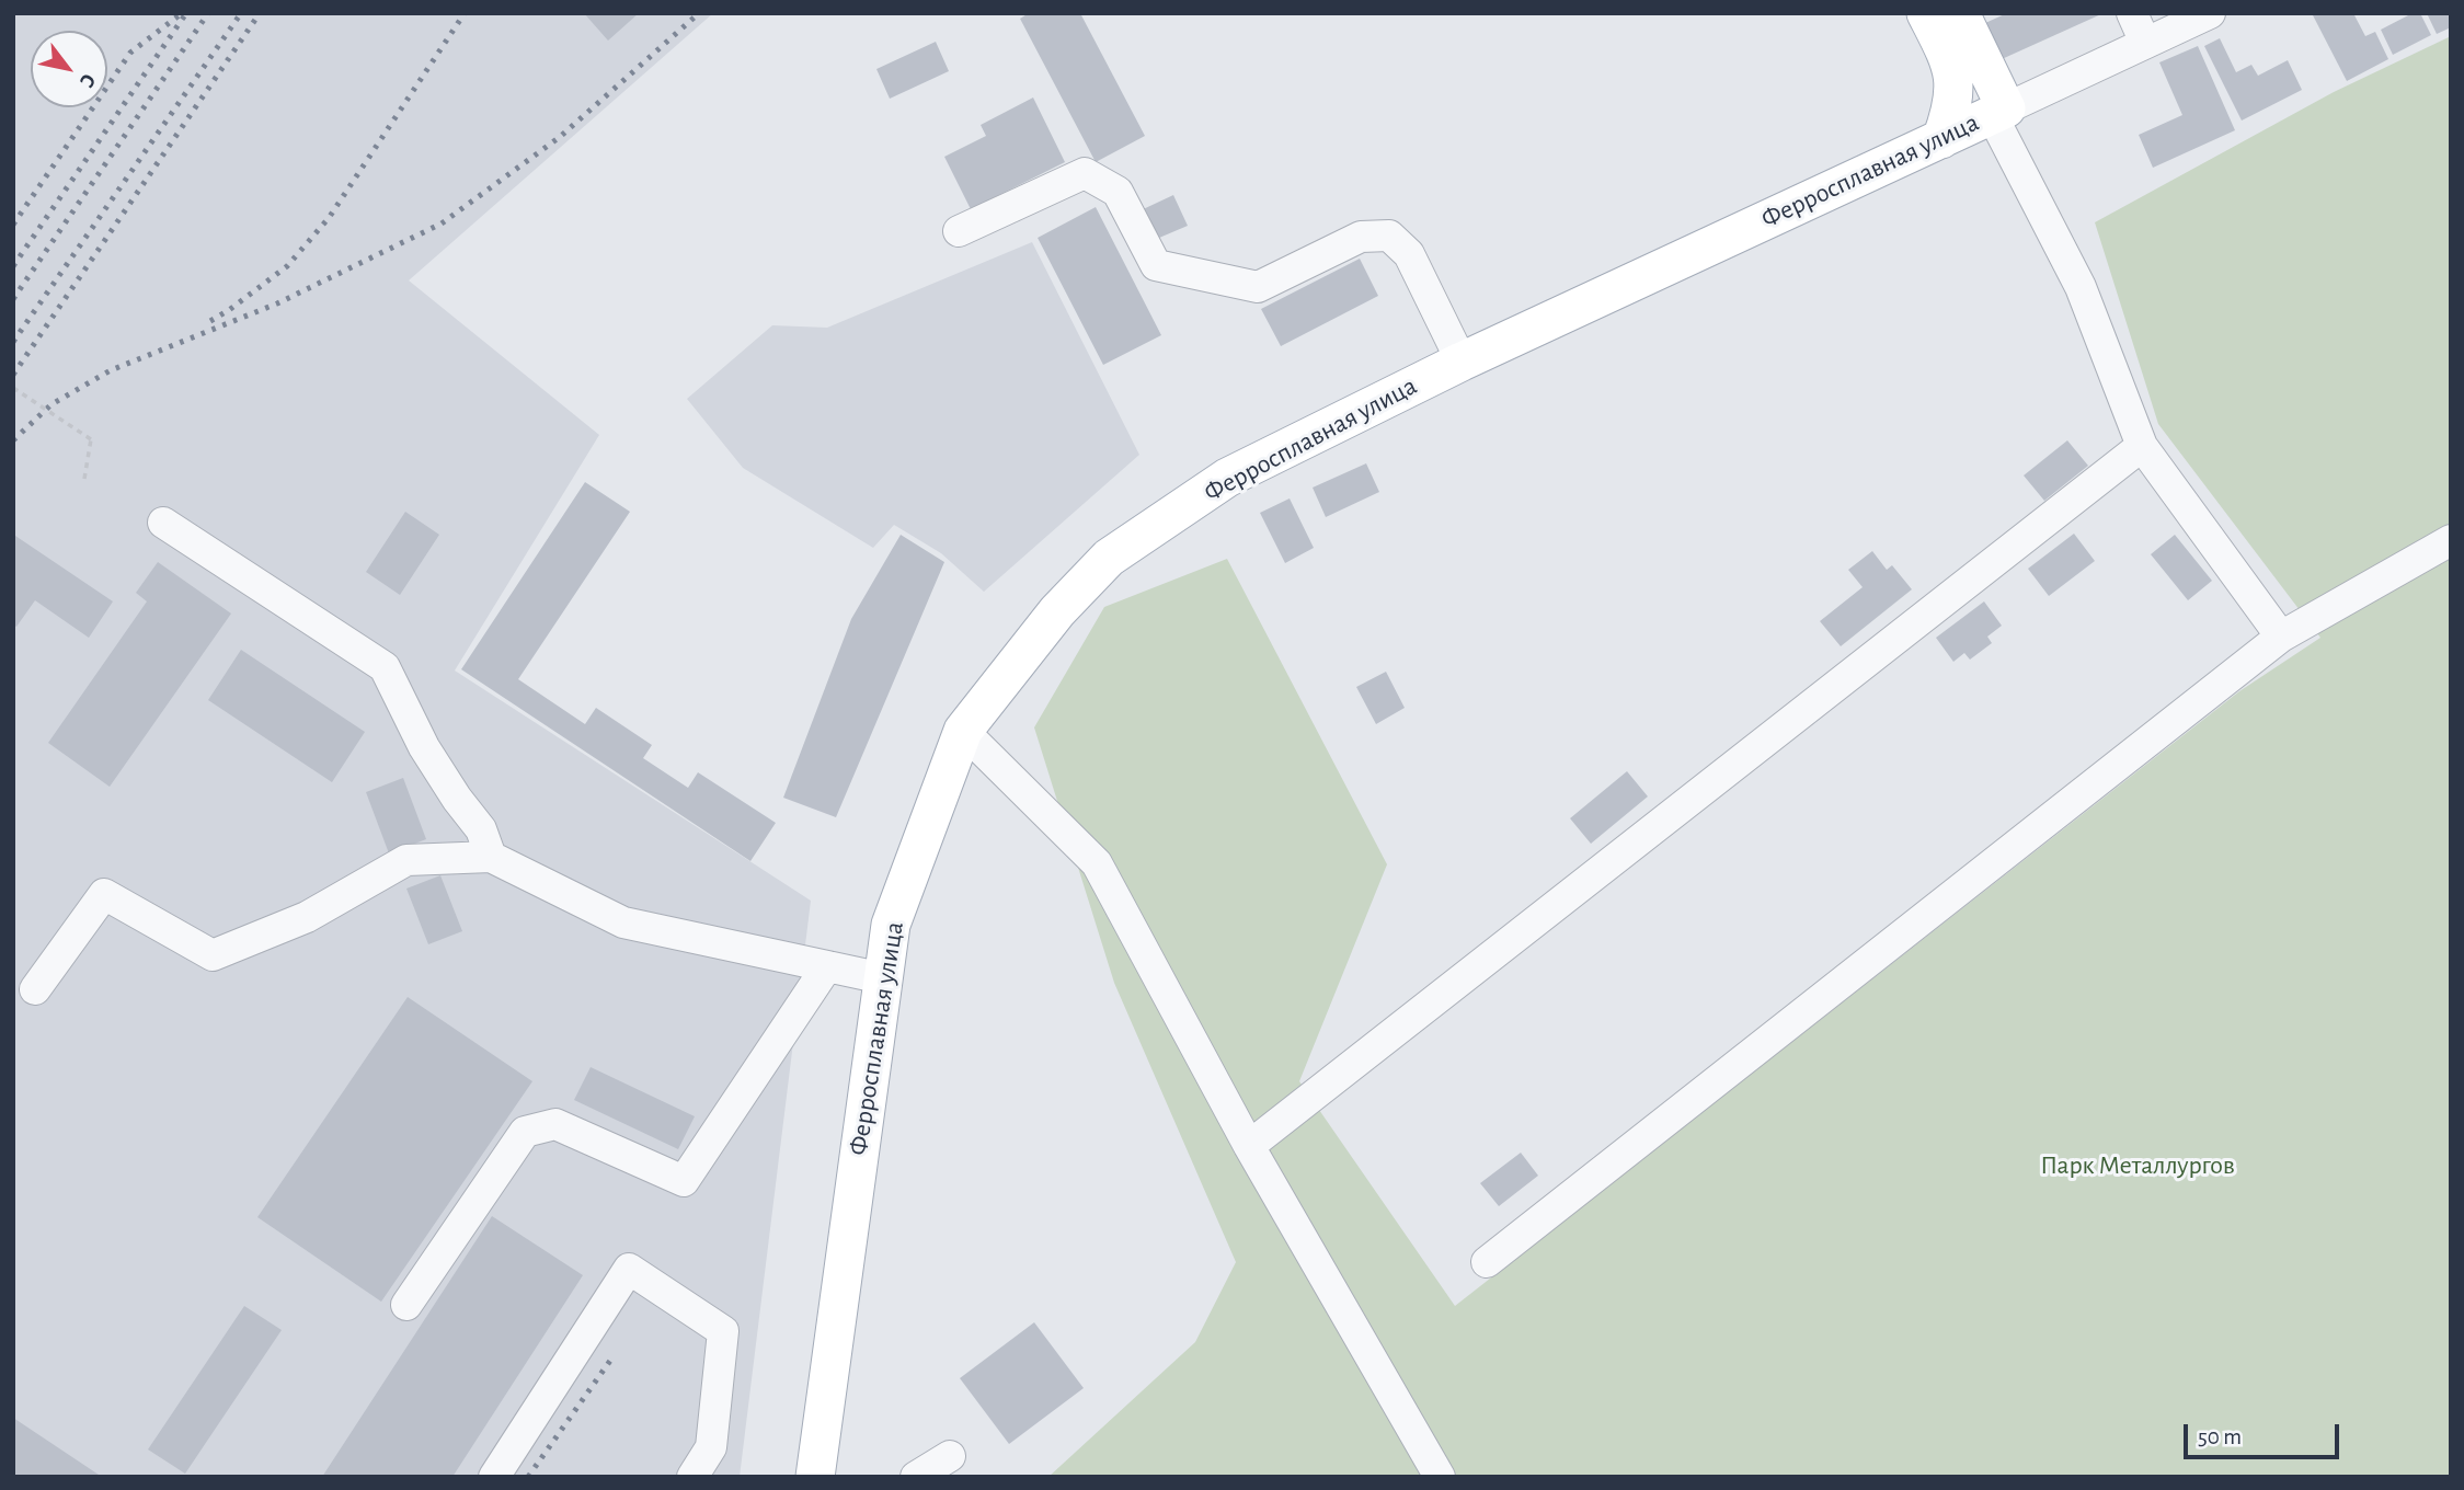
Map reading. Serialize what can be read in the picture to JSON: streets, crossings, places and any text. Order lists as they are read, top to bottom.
{
  "streets": {
    "main road": ["Ферросплавная улица"]
  },
  "parks": ["Парк Металлургов"],
  "scale_bar": "50 m",
  "north": "bottom right"
}
